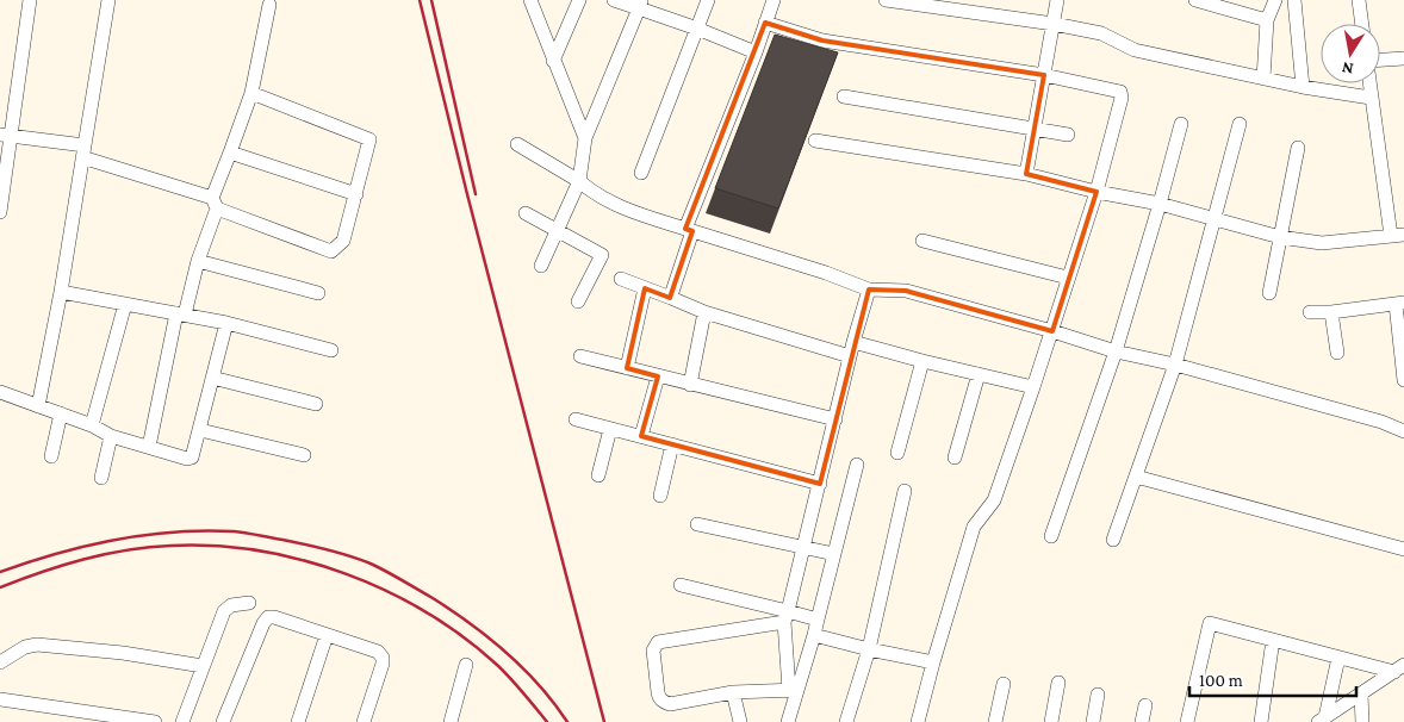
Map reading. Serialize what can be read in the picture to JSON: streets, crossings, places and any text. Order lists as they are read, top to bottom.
{
  "scale_bar": "100 m",
  "north": "bottom"
}
